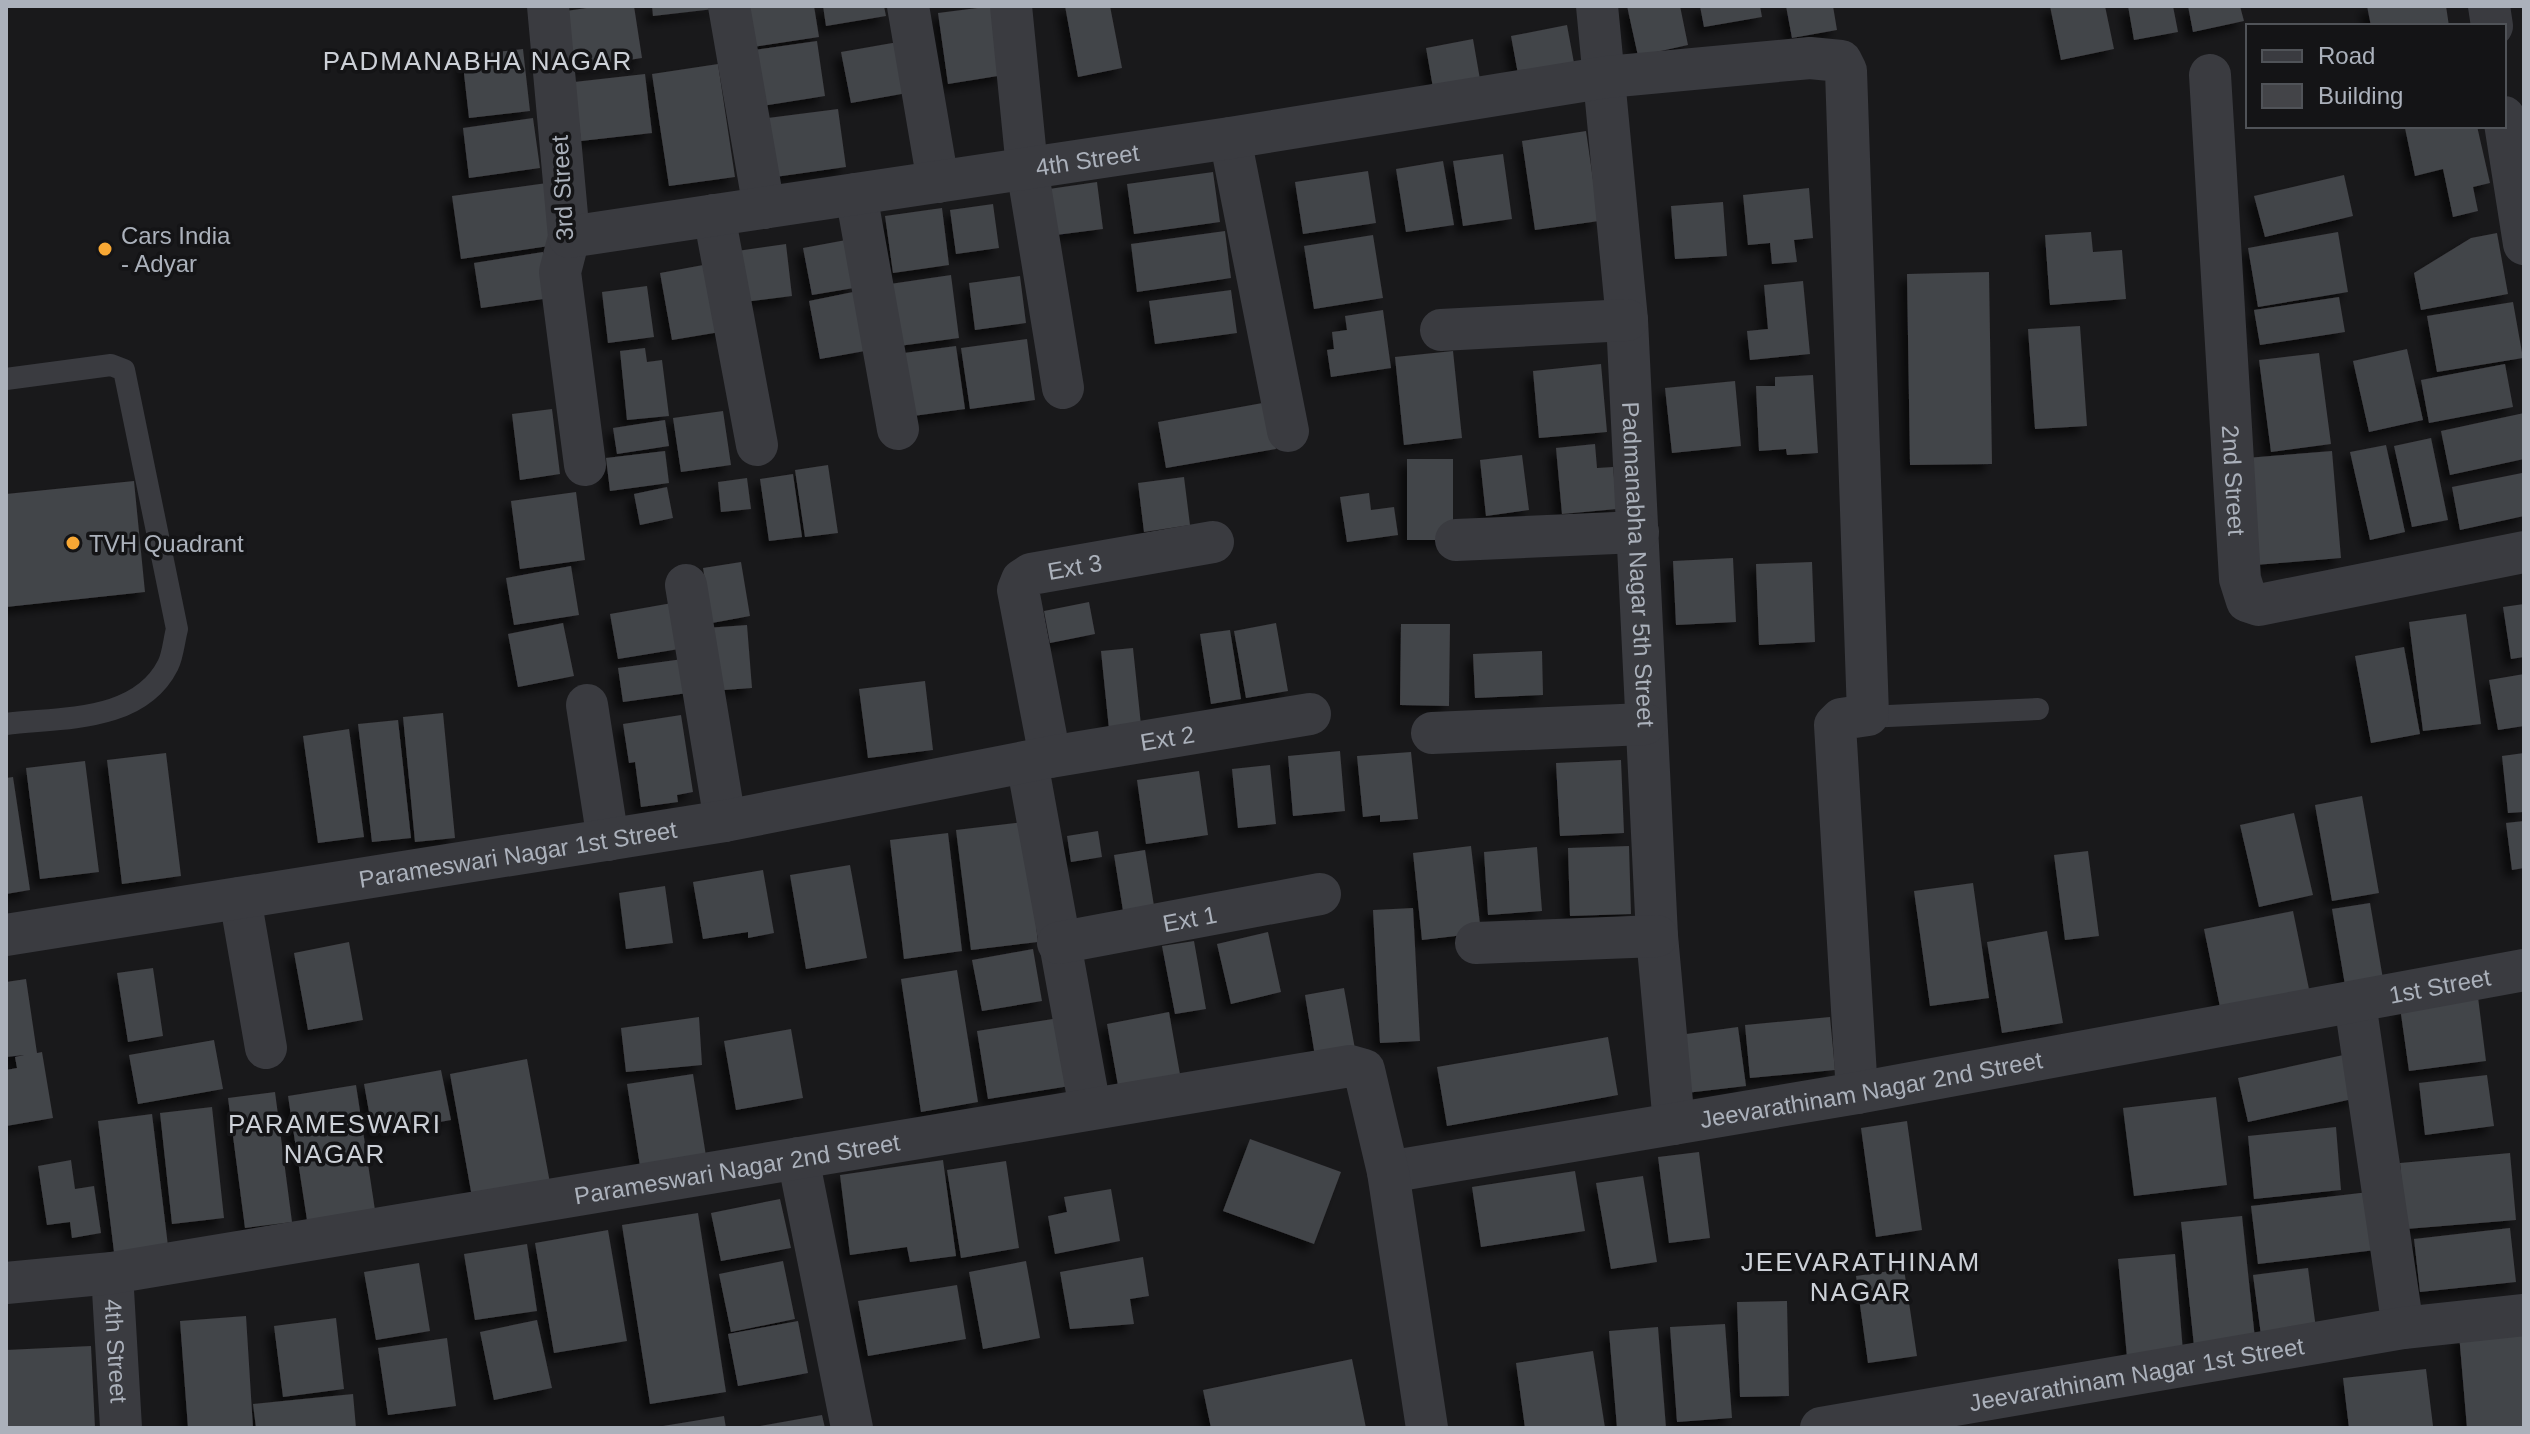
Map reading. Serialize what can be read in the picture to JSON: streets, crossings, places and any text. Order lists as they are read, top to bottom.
{
  "streets": {
    "street": [
      "4th Street",
      "3rd Street",
      "2nd Street",
      "Padmanabha Nagar 5th Street",
      "Ext 3",
      "Ext 2",
      "Parameswari Nagar 1st Street",
      "Ext 1",
      "1st Street",
      "Jeevarathinam Nagar 2nd Street",
      "Parameswari Nagar 2nd Street",
      "Jeevarathinam Nagar 1st Street"
    ]
  },
  "crossings": [
    ["4th Street", "3rd Street"],
    ["4th Street", "Padmanabha Nagar 5th Street"],
    ["4th Street", "Parameswari Nagar 2nd Street"],
    ["Padmanabha Nagar 5th Street", "Jeevarathinam Nagar 2nd Street"],
    ["Ext 3", "Ext 2"],
    ["Ext 3", "Parameswari Nagar 1st Street"],
    ["Ext 2", "Parameswari Nagar 1st Street"],
    ["1st Street", "Jeevarathinam Nagar 2nd Street"],
    ["Jeevarathinam Nagar 2nd Street", "Parameswari Nagar 2nd Street"]
  ],
  "districts": ["PADMANABHA NAGAR", "PARAMESWARI NAGAR", "JEEVARATHINAM NAGAR"],
  "places": ["Cars India - Adyar", "TVH Quadrant"],
  "legend": ["Road", "Building"]
}
